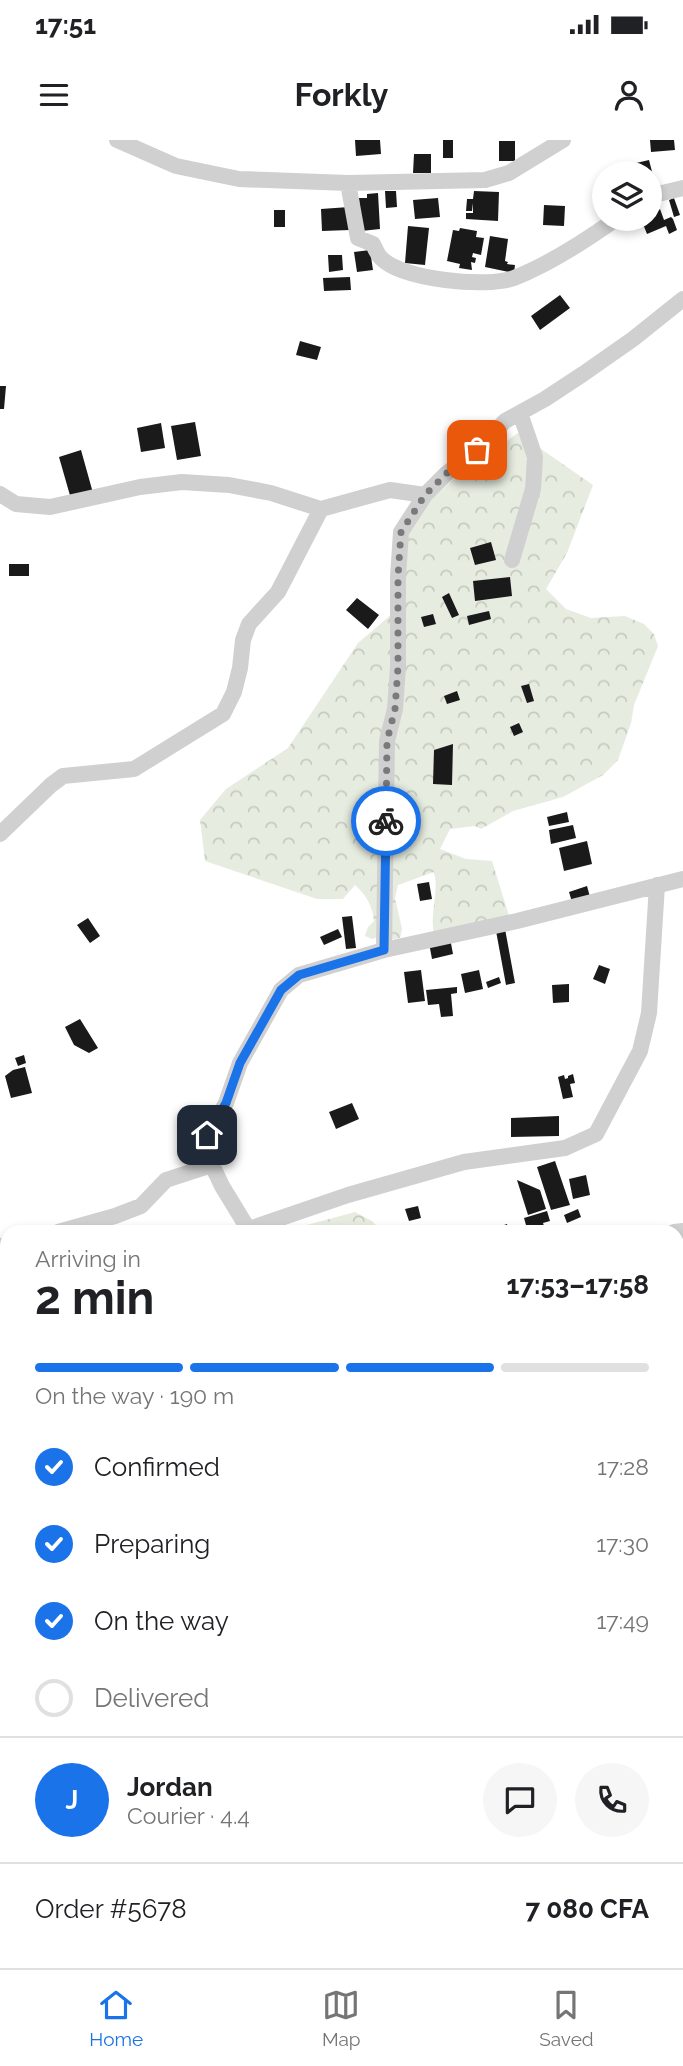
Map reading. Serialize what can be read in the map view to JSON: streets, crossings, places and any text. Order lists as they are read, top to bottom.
{
  "page": {
    "status": "17:51",
    "header": "Forkly",
    "heading": ["2 min", "Arriving in", "17:53–17:58"],
    "panel": [
      "Jordan",
      "Courier · 4.4",
      "Order #5678",
      "7 080 CFA"
    ],
    "bar": "On the way · 190 m",
    "list": [
      ["Confirmed", "17:28"],
      ["Preparing", "17:30"],
      ["On the way", "17:49"],
      "Delivered"
    ],
    "round": "J",
    "tabs": ["Home", "Map", "Saved"]
  }
}
